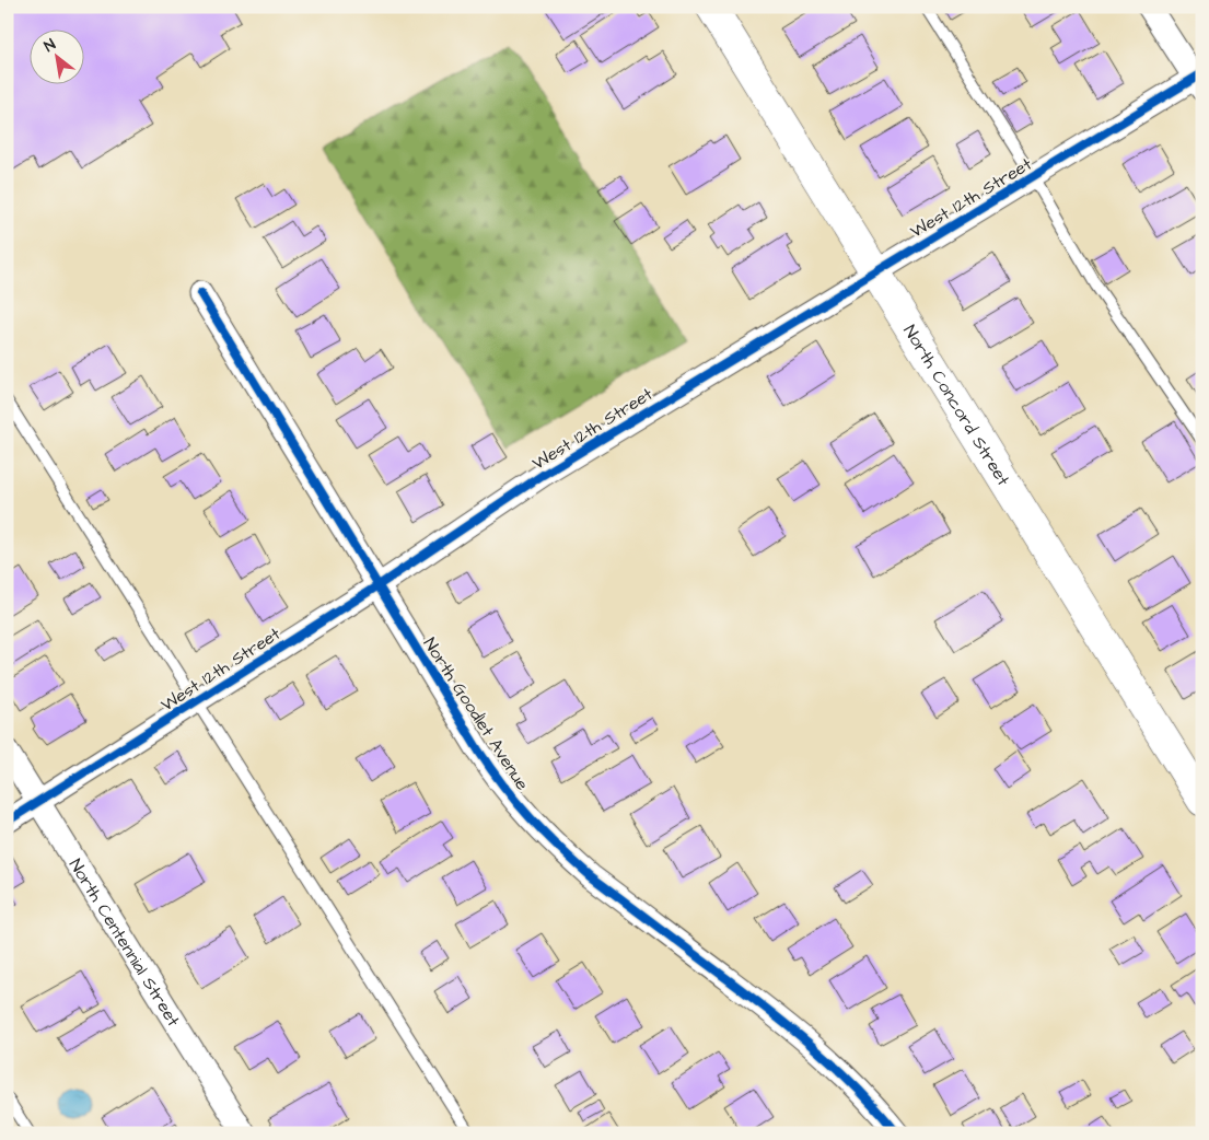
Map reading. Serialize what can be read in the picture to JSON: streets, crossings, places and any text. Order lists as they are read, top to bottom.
{
  "streets": {
    "main road": ["North Concord Street"],
    "street": ["West 12th Street", "North Goodlet Avenue", "North Centennial Street"]
  },
  "crossings": [
    ["West 12th Street", "North Concord Street"],
    ["West 12th Street", "North Goodlet Avenue"],
    ["West 12th Street", "North Centennial Street"]
  ],
  "north": "top left"
}
